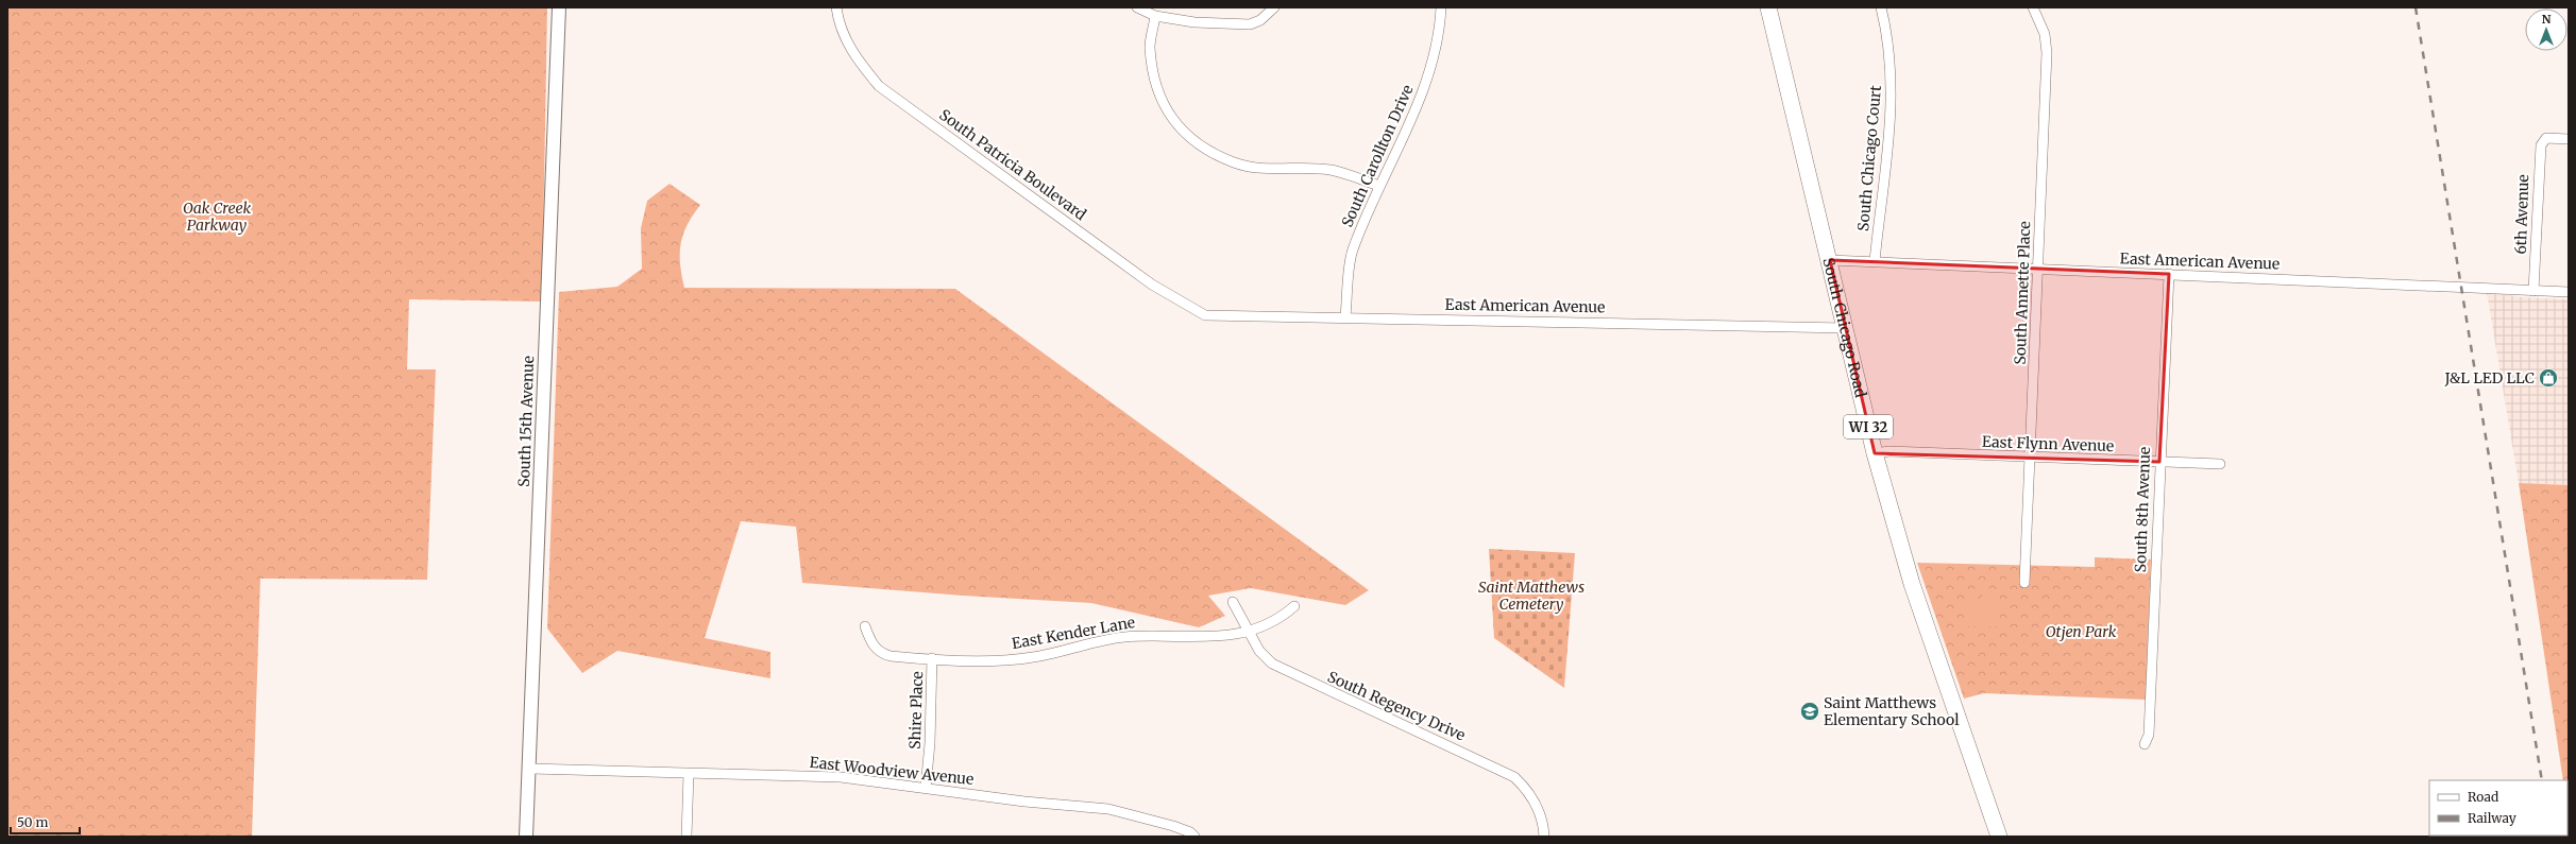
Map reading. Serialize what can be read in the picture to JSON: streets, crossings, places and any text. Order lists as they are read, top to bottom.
{
  "streets": {
    "main road": ["South Chicago Road", "WI 32"],
    "street": [
      "South Carollton Drive",
      "South Chicago Court",
      "South Patricia Boulevard",
      "6th Avenue",
      "East American Avenue",
      "South Annette Place",
      "South 15th Avenue",
      "East Flynn Avenue",
      "South 8th Avenue",
      "East Kender Lane",
      "South Regency Drive",
      "Shire Place",
      "East Woodview Avenue"
    ]
  },
  "crossings": [
    ["South Carollton Drive", "East American Avenue"],
    ["South Chicago Court", "East American Avenue"],
    ["South Patricia Boulevard", "East American Avenue"],
    ["6th Avenue", "East American Avenue"],
    ["East American Avenue", "South Annette Place"],
    ["East American Avenue", "South Chicago Road"],
    ["East American Avenue", "South 8th Avenue"],
    ["South Annette Place", "East Flynn Avenue"],
    ["South Chicago Road", "East Flynn Avenue"],
    ["South 15th Avenue", "East Woodview Avenue"],
    ["East Flynn Avenue", "South 8th Avenue"],
    ["East Kender Lane", "South Regency Drive"],
    ["East Kender Lane", "Shire Place"],
    ["Shire Place", "East Woodview Avenue"]
  ],
  "parks": ["Oak Creek Parkway", "Saint Matthews Cemetery", "Otjen Park"],
  "places": {
    "shop": ["J&L LED LLC"],
    "school or university": ["Saint Matthews Elementary School"]
  },
  "legend": ["Road", "Railway"],
  "scale_bar": "50 m",
  "north": "top"
}
